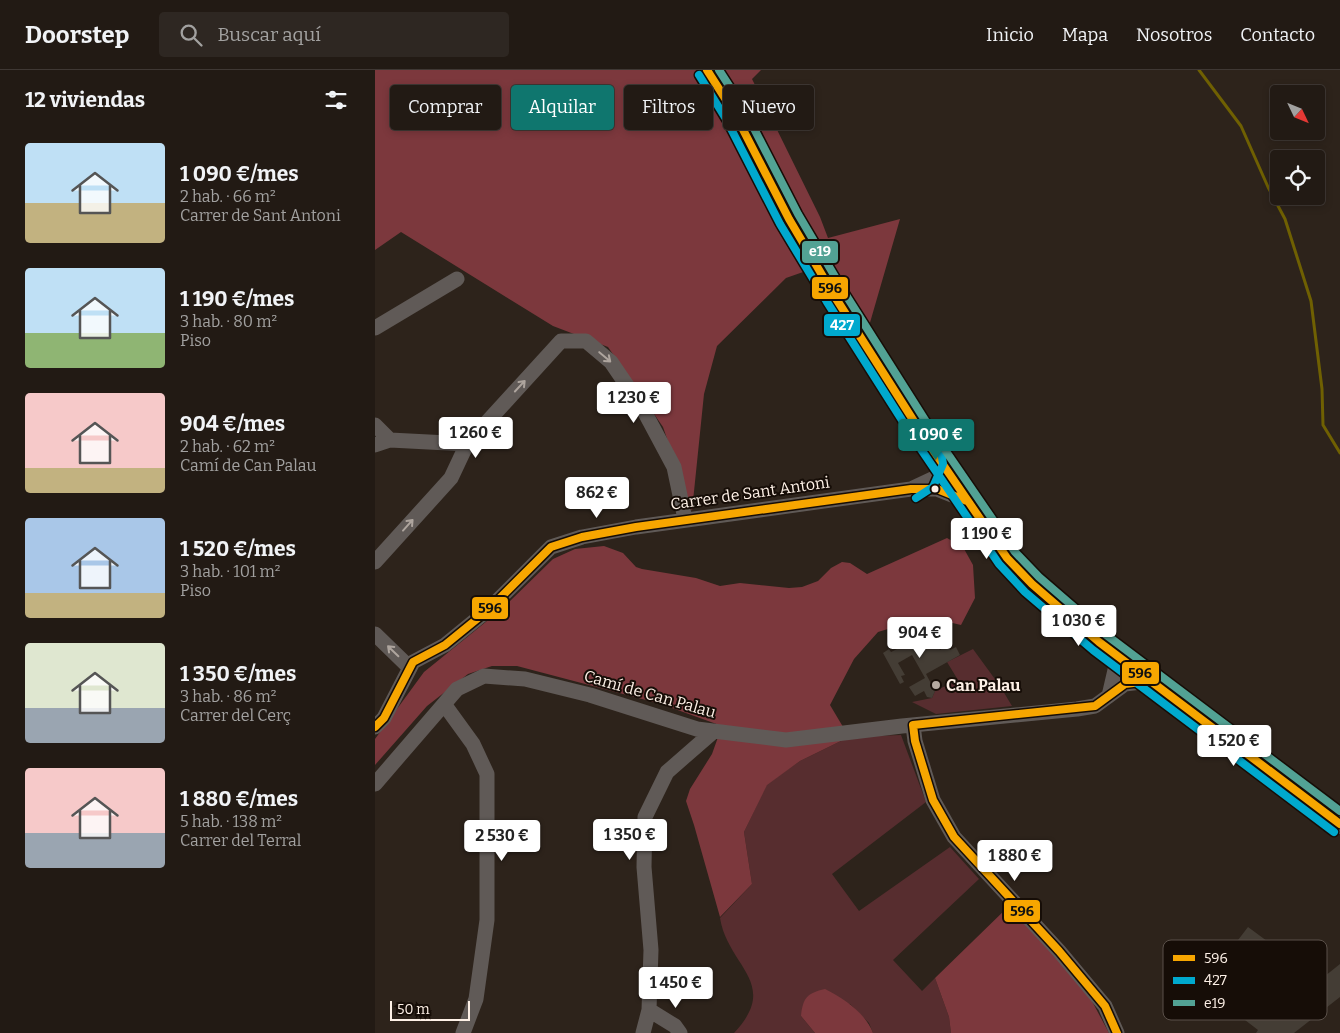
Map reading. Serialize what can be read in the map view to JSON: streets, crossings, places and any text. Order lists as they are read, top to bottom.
{
  "streets": {
    "street": ["Carrer de Sant Antoni", "Camí de Can Palau"]
  },
  "places": ["Can Palau"],
  "lines": ["transit line 596", "transit line e19", "transit line 427"],
  "legend": ["596", "427", "e19"],
  "scale_bar": "50 m",
  "north": "bottom right",
  "page": {
    "header": "Doorstep",
    "search": "Buscar aquí",
    "nav": [
      "Inicio",
      "Mapa",
      "Nosotros",
      "Contacto"
    ],
    "heading": "12 viviendas",
    "chip": [
      "Comprar",
      "Alquilar",
      "Filtros",
      "Nuevo"
    ],
    "list": [
      {
        "name": "1 090 €/mes",
        "note": "2 hab. · 66 m² · Carrer de Sant Antoni"
      },
      {
        "name": "1 190 €/mes",
        "note": "3 hab. · 80 m² · Piso"
      },
      {
        "name": "904 €/mes",
        "note": "2 hab. · 62 m² · Camí de Can Palau"
      },
      {
        "name": "1 520 €/mes",
        "note": "3 hab. · 101 m² · Piso"
      },
      {
        "name": "1 350 €/mes",
        "note": "3 hab. · 86 m² · Carrer del Cerç"
      },
      {
        "name": "1 880 €/mes",
        "note": "5 hab. · 138 m² · Carrer del Terral"
      }
    ],
    "price": [
      "1 230 €",
      "1 260 €",
      "1 090 €",
      "862 €",
      "1 190 €",
      "1 030 €",
      "904 €",
      "1 520 €",
      "1 350 €",
      "2 530 €",
      "1 880 €",
      "1 450 €"
    ],
    "scale": "50 m"
  }
}
